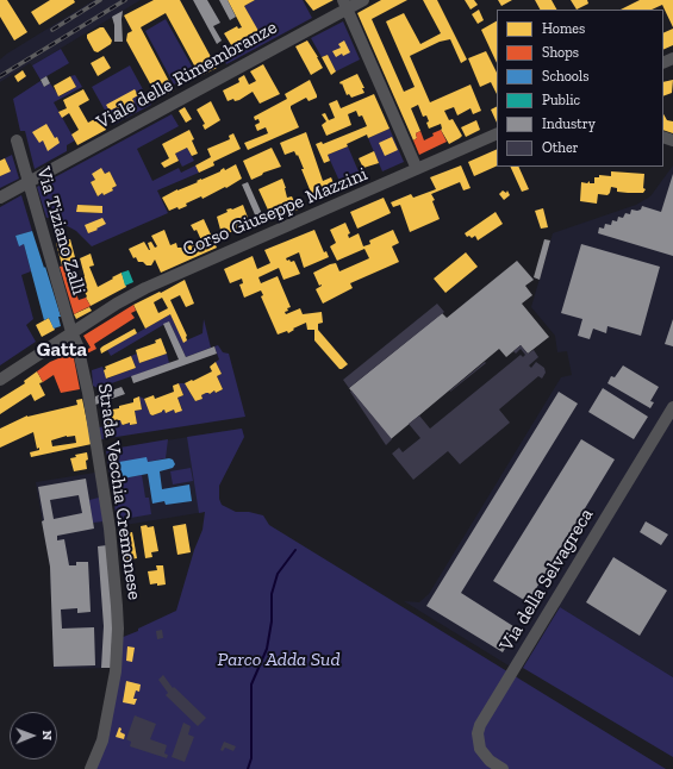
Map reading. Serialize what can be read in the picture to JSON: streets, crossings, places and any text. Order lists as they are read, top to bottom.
{
  "streets": {
    "street": [
      "Viale delle Rimembranze",
      "Corso Giuseppe Mazzini",
      "Via Tiziano Zalli",
      "Strada Vecchia Cremonese",
      "Via della Selvagreca"
    ]
  },
  "crossings": [
    ["Viale delle Rimembranze", "Via Tiziano Zalli"],
    ["Corso Giuseppe Mazzini", "Via Tiziano Zalli"],
    ["Corso Giuseppe Mazzini", "Strada Vecchia Cremonese"],
    ["Via Tiziano Zalli", "Strada Vecchia Cremonese"]
  ],
  "districts": ["Gatta"],
  "parks": ["Parco Adda Sud"],
  "legend": [
    "Homes",
    "Shops",
    "Schools",
    "Public",
    "Industry",
    "Other"
  ],
  "north": "right"
}
